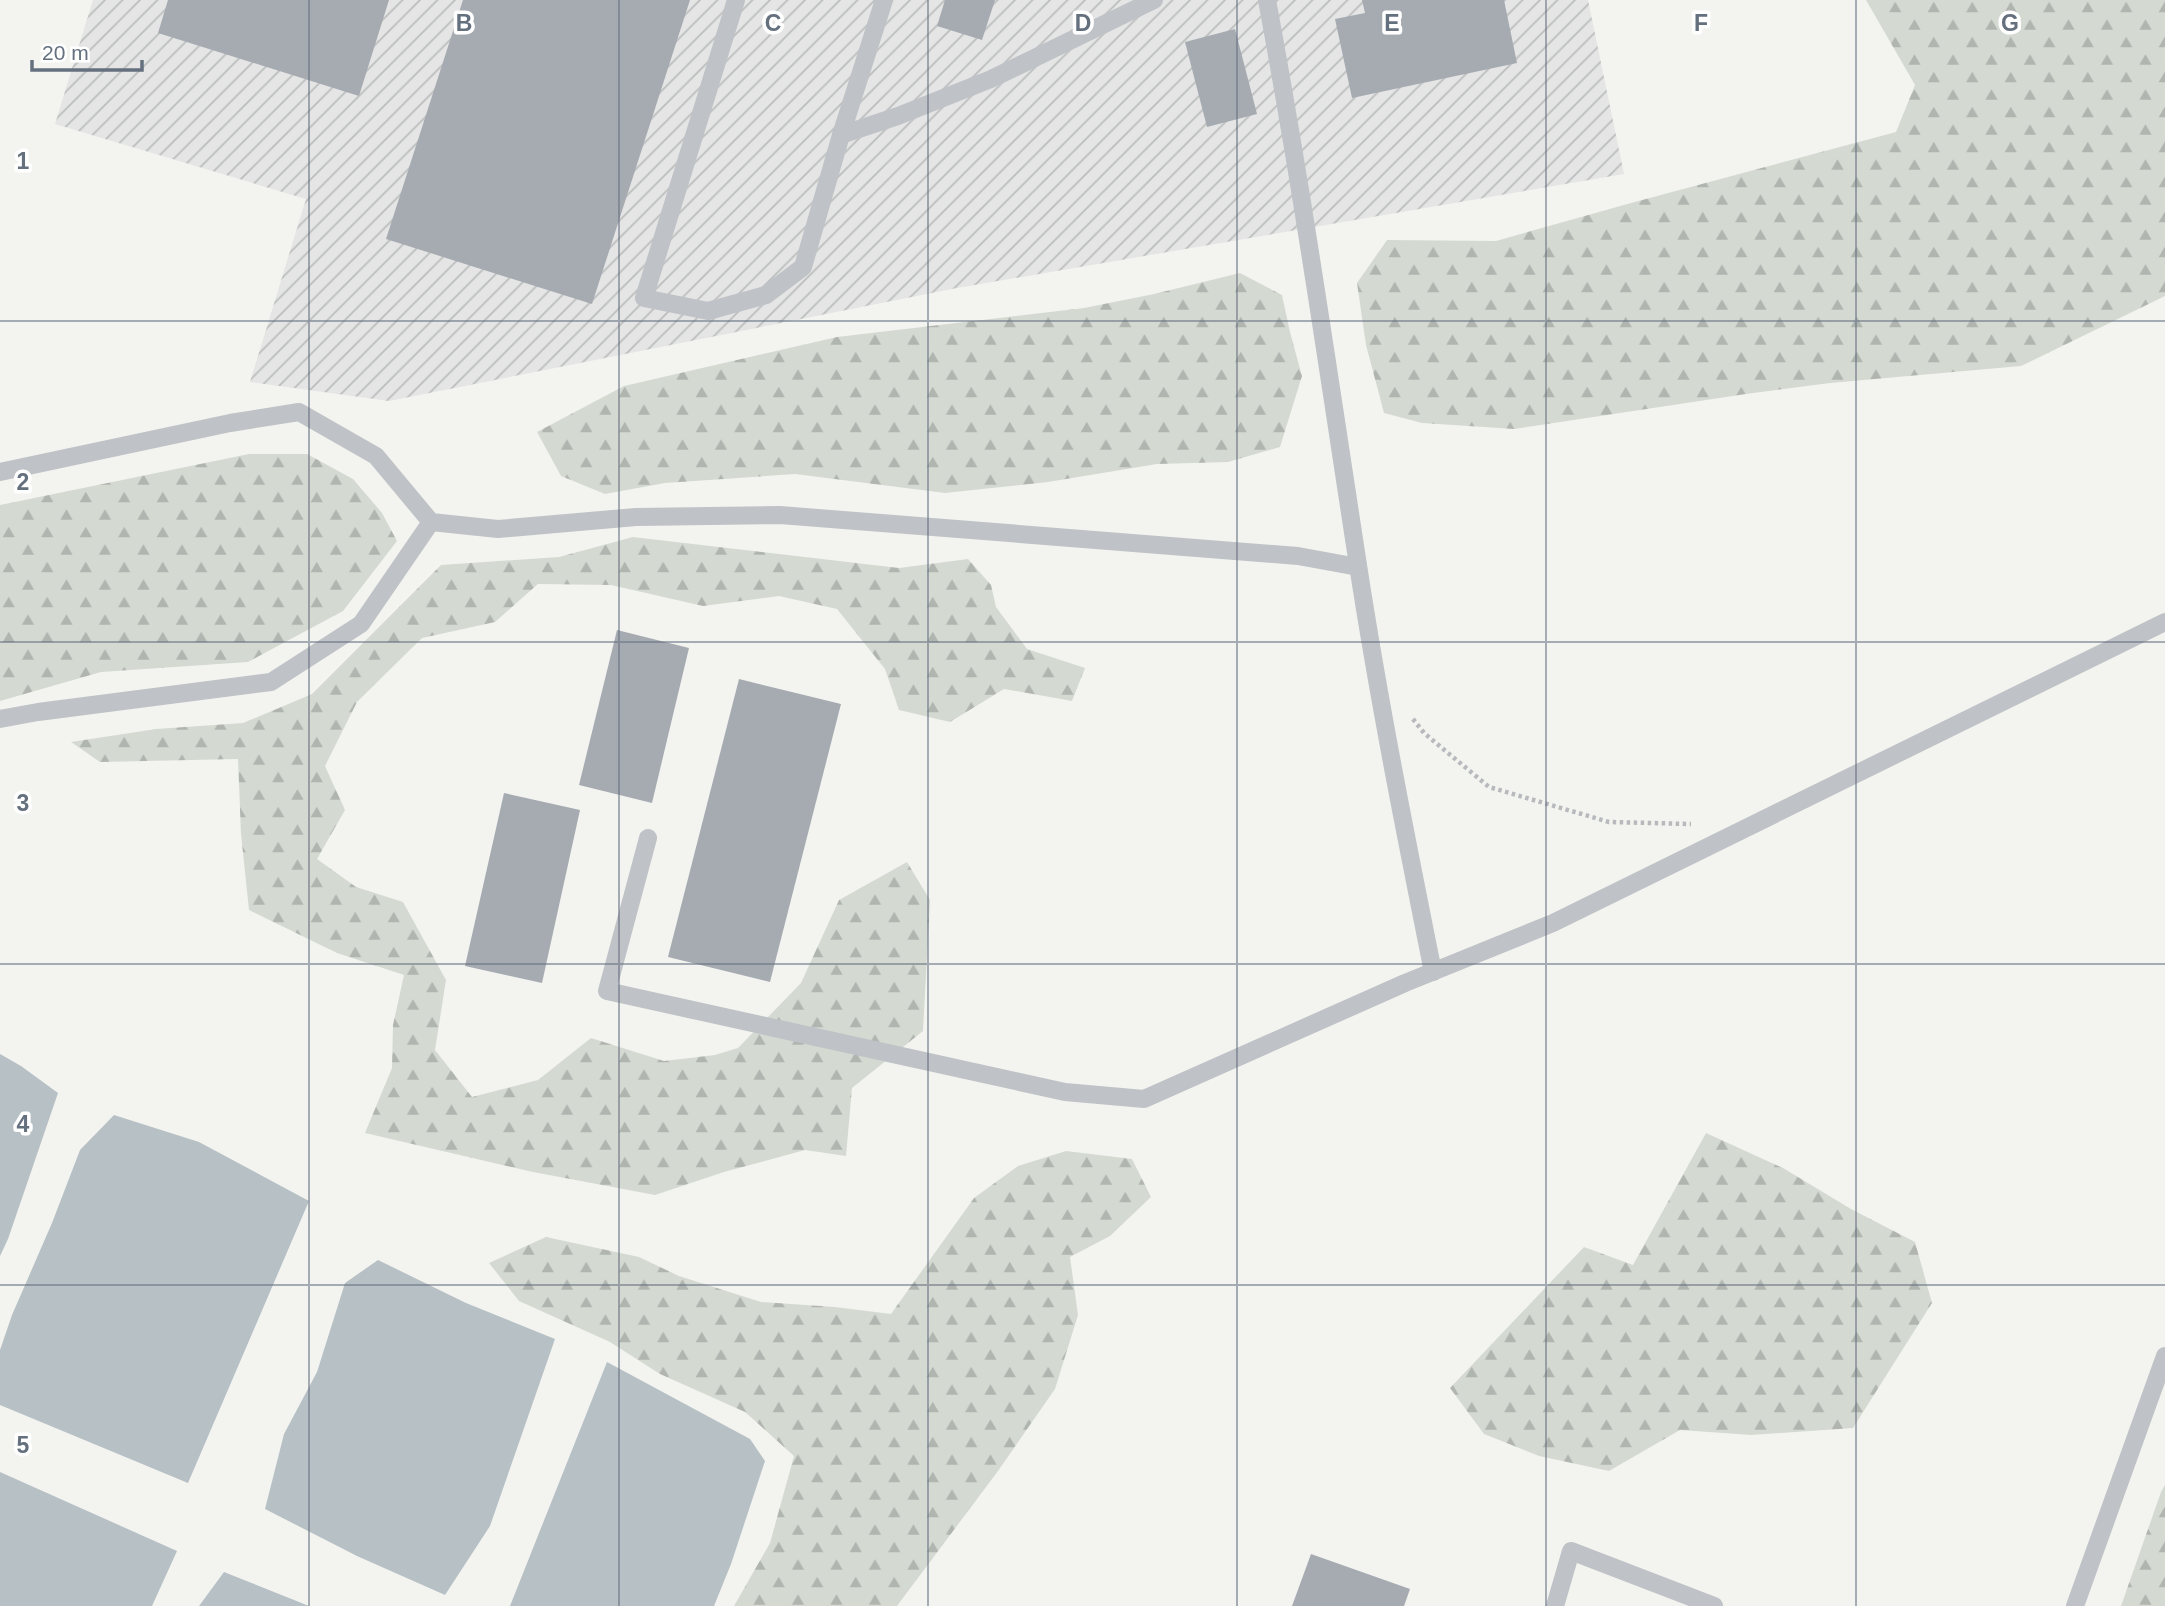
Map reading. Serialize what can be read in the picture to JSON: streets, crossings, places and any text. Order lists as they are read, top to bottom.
{
  "scale_bar": "20 m",
  "grid": {
    "columns": [
      "B",
      "C",
      "D",
      "E",
      "F",
      "G"
    ],
    "rows": [
      "1",
      "2",
      "3",
      "4",
      "5"
    ]
  }
}
